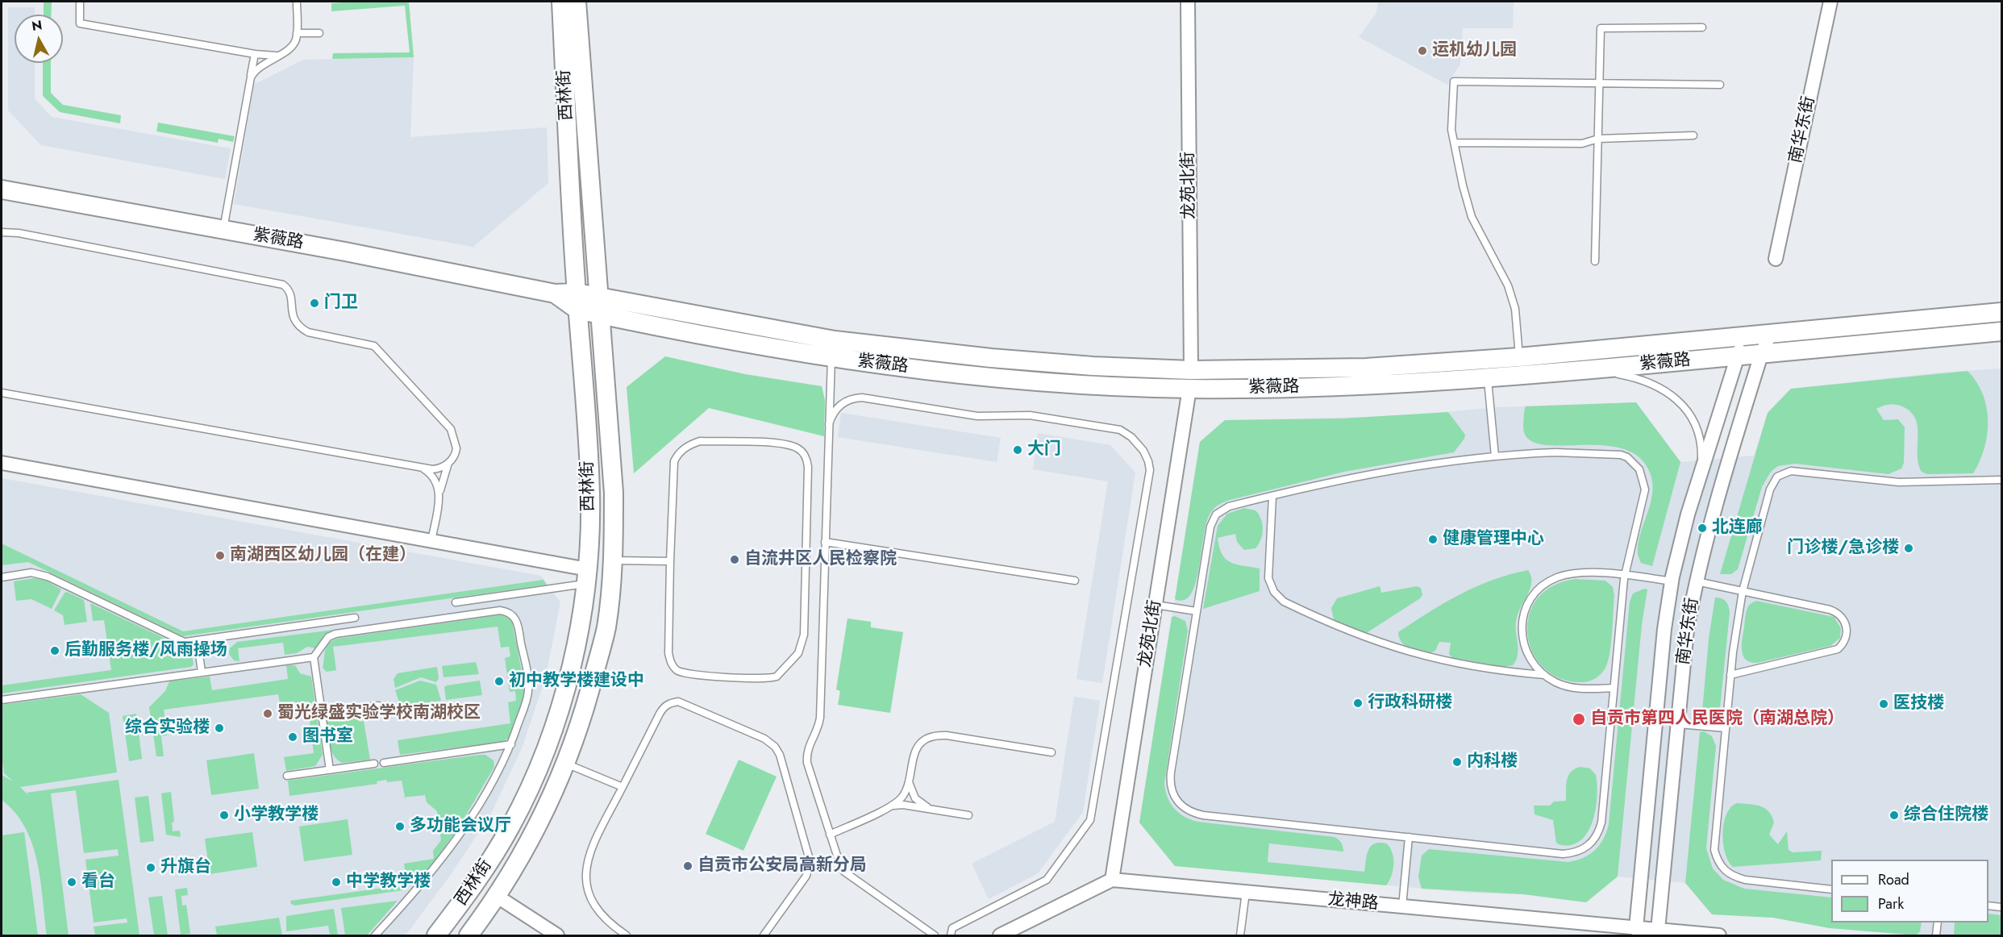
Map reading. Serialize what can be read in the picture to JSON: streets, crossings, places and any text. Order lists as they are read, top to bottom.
{
  "streets": {
    "main road": ["西林街", "紫薇路"],
    "street": ["南华东街", "龙苑北街", "龙神路"]
  },
  "crossings": [
    ["西林街", "紫薇路"],
    ["南华东街", "紫薇路"],
    ["南华东街", "龙神路"],
    ["龙苑北街", "紫薇路"],
    ["龙苑北街", "龙神路"]
  ],
  "places": [
    "运机幼儿园",
    "门卫",
    "大门",
    "北连廊",
    "健康管理中心",
    "门诊楼/急诊楼",
    "南湖西区幼儿园（在建）",
    "自流井区人民检察院",
    "后勤服务楼/风雨操场",
    "初中教学楼建设中",
    "行政科研楼",
    "医技楼",
    "蜀光绿盛实验学校南湖校区",
    "自贡市第四人民医院（南湖总院）",
    "综合实验楼",
    "图书室",
    "内科楼",
    "小学教学楼",
    "综合住院楼",
    "多功能会议厅",
    "自贡市公安局高新分局",
    "升旗台",
    "看台",
    "中学教学楼"
  ],
  "legend": ["Road", "Park"],
  "north": "top"
}
